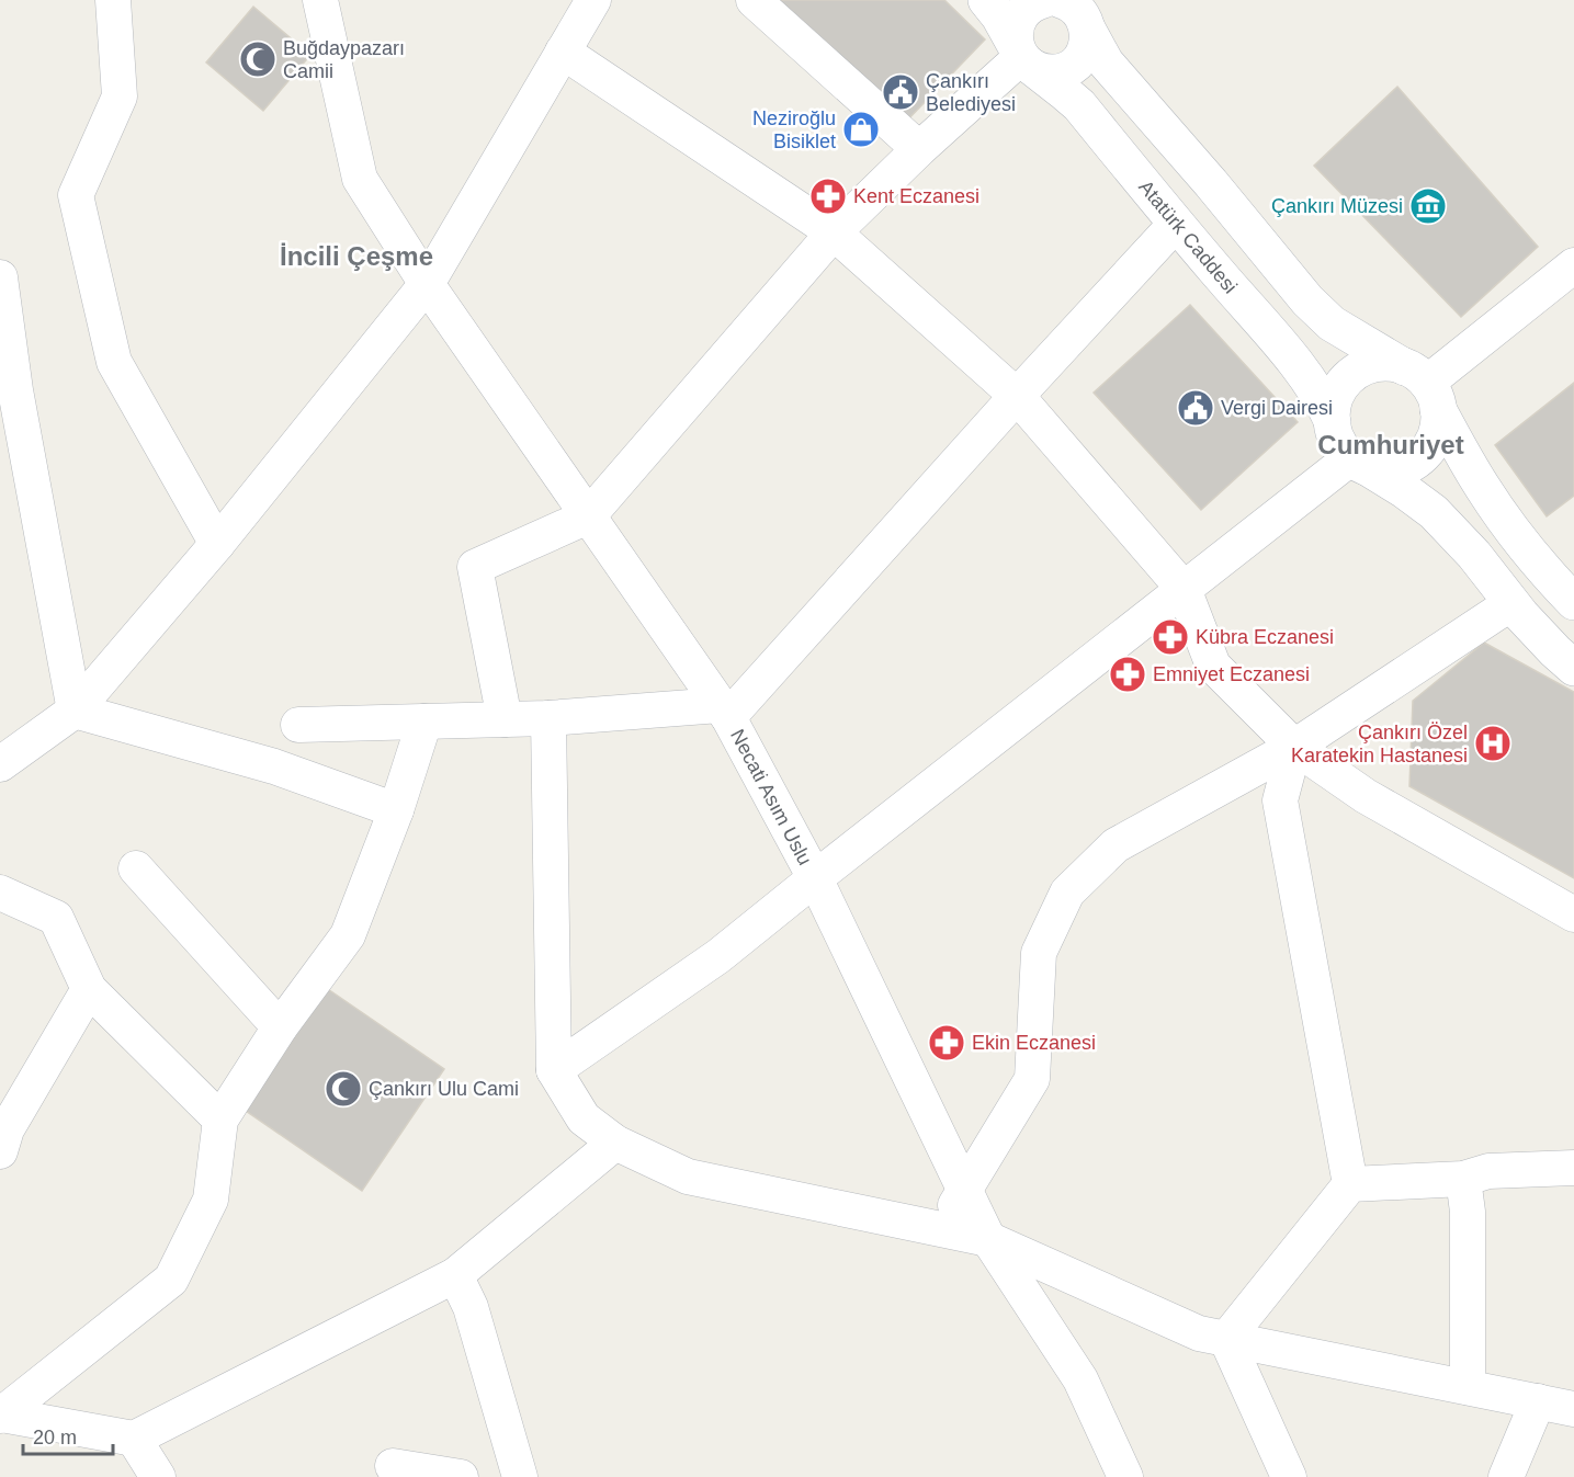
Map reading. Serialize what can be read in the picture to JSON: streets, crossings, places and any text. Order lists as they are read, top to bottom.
{
  "streets": {
    "main road": ["Atatürk Caddesi"],
    "street": ["Necati Asım Uslu"]
  },
  "districts": ["İncili Çeşme", "Cumhuriyet"],
  "places": {
    "mosque": ["Buğdaypazarı Camii", "Çankırı Ulu Cami"],
    "public building": ["Çankırı Belediyesi", "Vergi Dairesi"],
    "shop": ["Neziroğlu Bisiklet"],
    "pharmacy": [
      "Kent Eczanesi",
      "Kübra Eczanesi",
      "Emniyet Eczanesi",
      "Ekin Eczanesi"
    ],
    "museum": ["Çankırı Müzesi"],
    "hospital": ["Çankırı Özel Karatekin Hastanesi"]
  },
  "scale_bar": "20 m"
}
